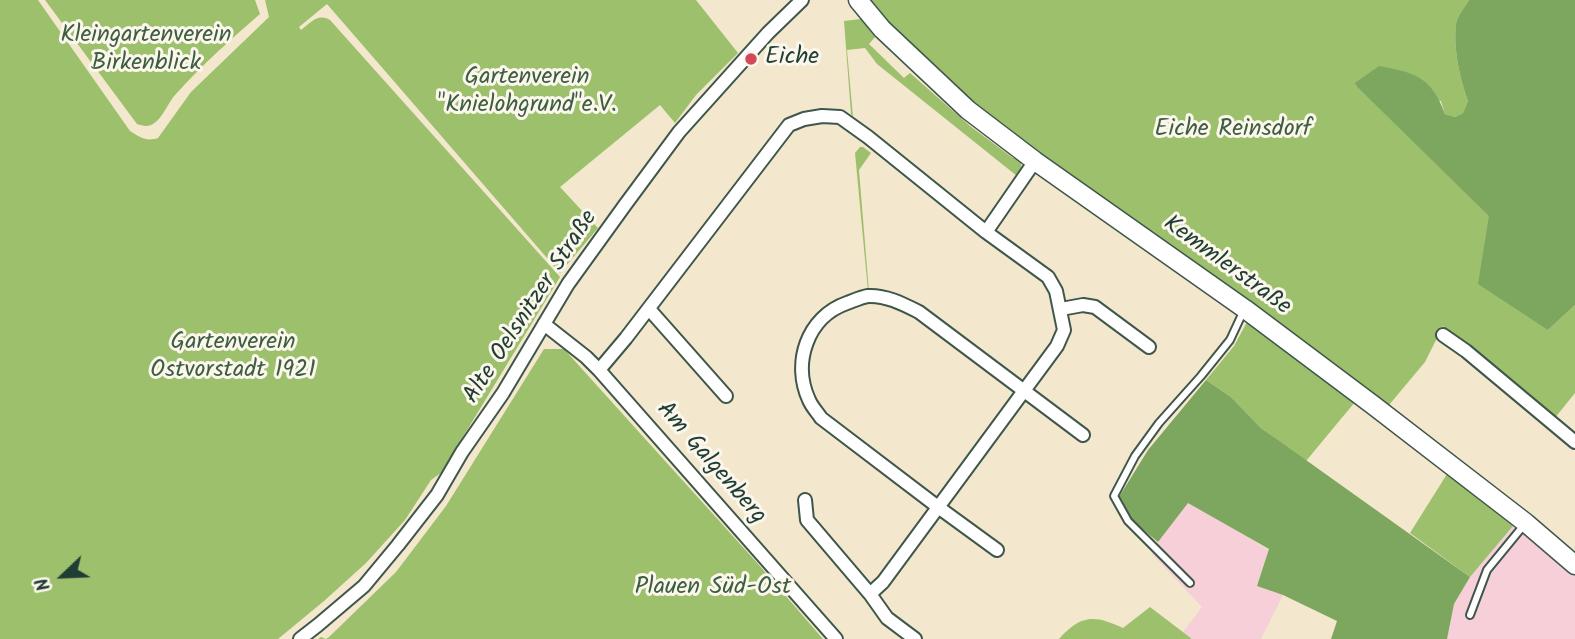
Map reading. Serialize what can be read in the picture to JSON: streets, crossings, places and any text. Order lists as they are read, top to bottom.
{
  "streets": {
    "street": ["Kemmlerstraße", "Alte Oelsnitzer Straße", "Am Galgenberg"]
  },
  "crossings": [
    ["Alte Oelsnitzer Straße", "Am Galgenberg"]
  ],
  "parks": [
    "Kleingartenverein Birkenblick",
    "Gartenverein \"Knielohgrund\"e.V.",
    "Eiche Reinsdorf",
    "Gartenverein Ostvorstadt 1921",
    "Plauen Süd-Ost"
  ],
  "places": ["Eiche"],
  "north": "bottom left"
}
